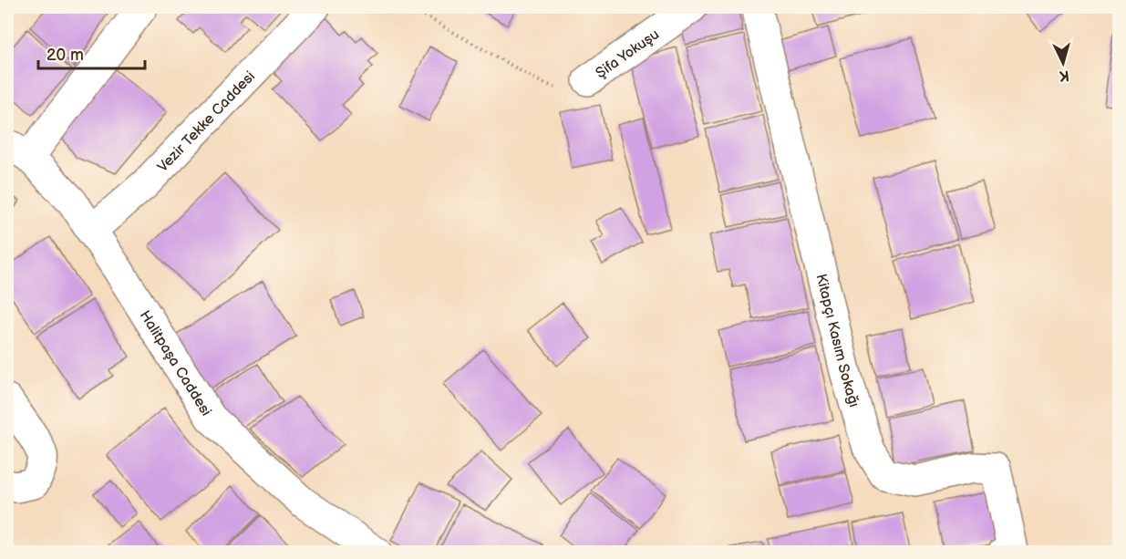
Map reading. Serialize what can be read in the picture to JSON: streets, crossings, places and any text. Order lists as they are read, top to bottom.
{
  "streets": {
    "street": [
      "Şifa Yokuşu",
      "Vezir Tekke Caddesi",
      "Kitapçı Kasım Sokağı",
      "Halitpaşa Caddesi"
    ]
  },
  "crossings": [
    ["Vezir Tekke Caddesi", "Halitpaşa Caddesi"]
  ],
  "scale_bar": "20 m",
  "north": "bottom"
}
